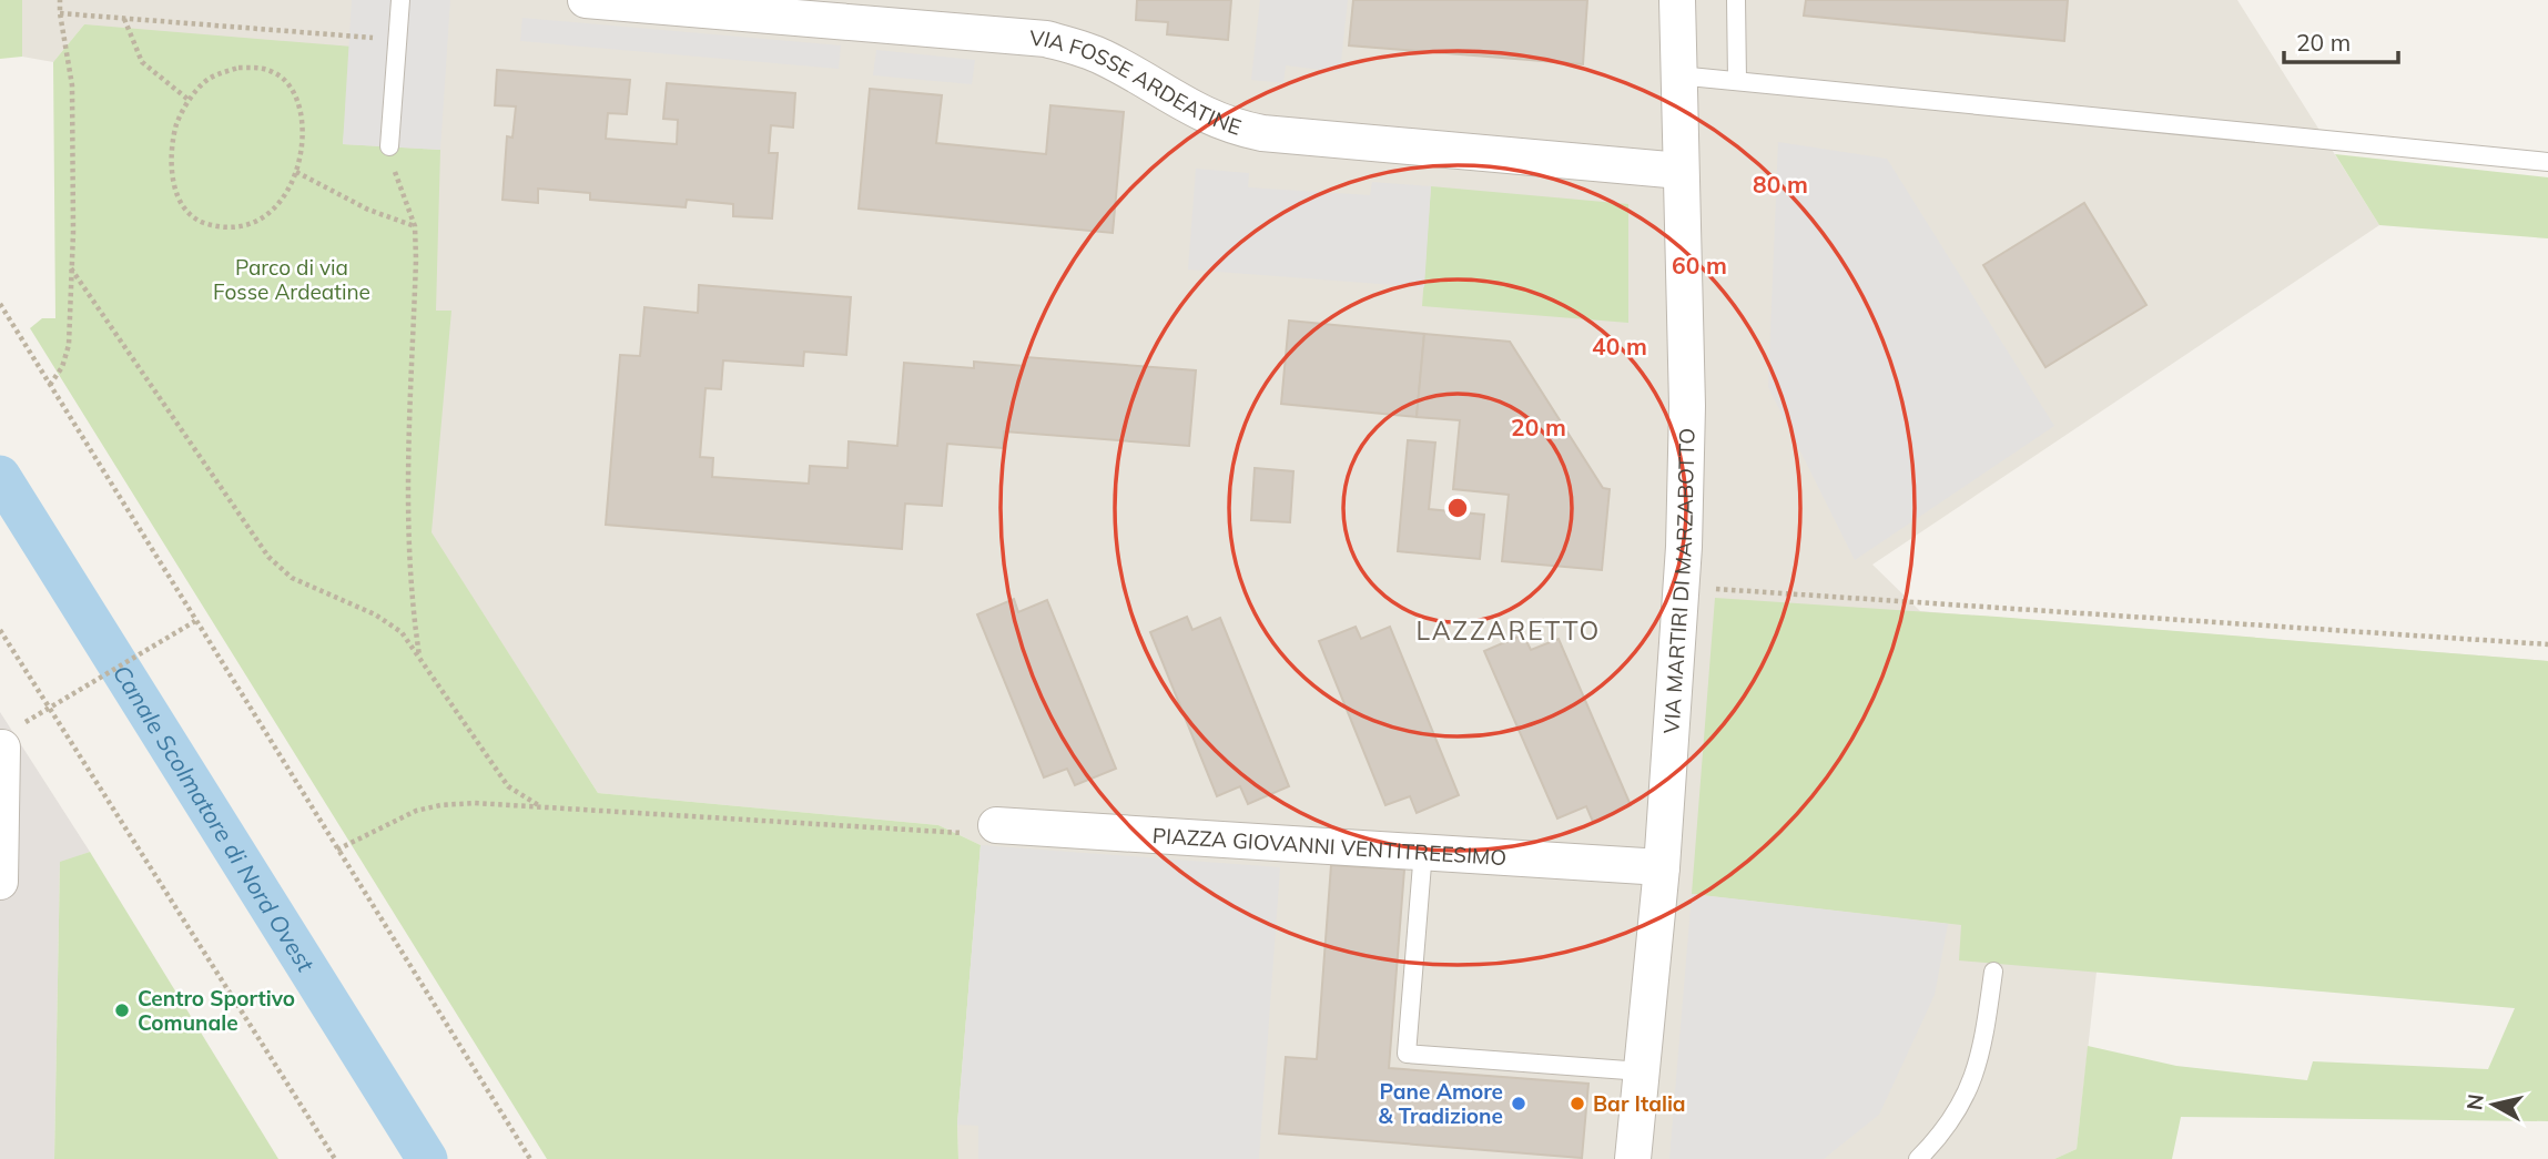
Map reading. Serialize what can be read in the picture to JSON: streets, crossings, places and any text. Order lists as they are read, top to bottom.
{
  "streets": {
    "street": ["VIA FOSSE ARDEATINE", "VIA MARTIRI DI MARZABOTTO", "PIAZZA GIOVANNI VENTITREESIMO"]
  },
  "crossings": [
    ["VIA FOSSE ARDEATINE", "VIA MARTIRI DI MARZABOTTO"],
    ["VIA MARTIRI DI MARZABOTTO", "PIAZZA GIOVANNI VENTITREESIMO"]
  ],
  "districts": ["LAZZARETTO"],
  "water": ["Canale Scolmatore di Nord Ovest"],
  "parks": ["Parco di via Fosse Ardeatine"],
  "places": ["Centro Sportivo Comunale", "Pane Amore & Tradizione", "Bar Italia"],
  "scale_bar": "20 m",
  "north": "left",
  "rings": [
    "80 m",
    "60 m",
    "40 m",
    "20 m"
  ]
}
